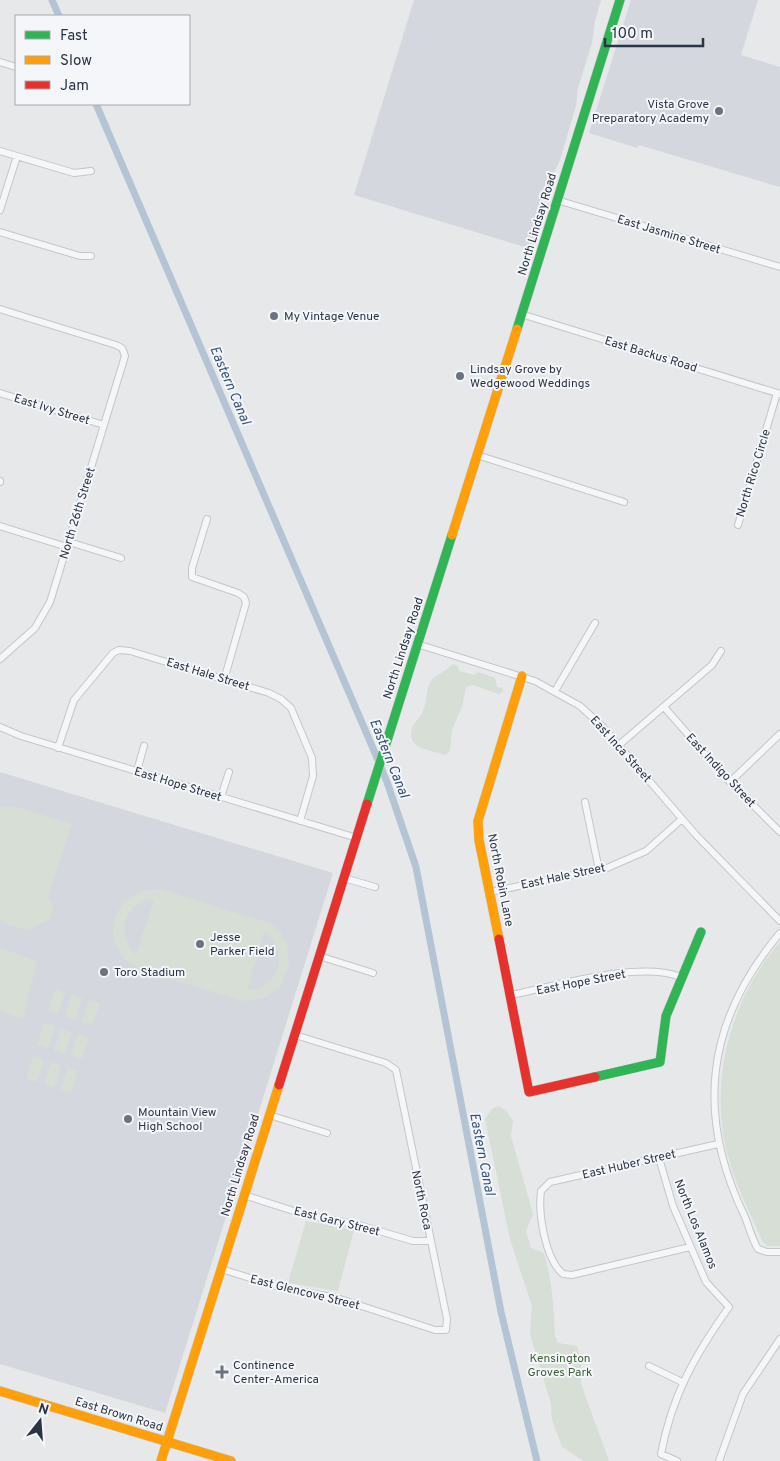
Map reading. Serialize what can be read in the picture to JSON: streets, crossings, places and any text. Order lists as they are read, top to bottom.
{
  "streets": {
    "main road": ["North Lindsay Road", "North Robin Lane", "East Brown Road"],
    "street": [
      "East Jasmine Street",
      "East Backus Road",
      "East Ivy Street",
      "North Rico Circle",
      "North 26th Street",
      "East Hale Street",
      "East Inca Street",
      "East Indigo Street",
      "East Hope Street",
      "East Huber Street",
      "North Roca",
      "East Gary Street",
      "North Los Alamos",
      "East Glencove Street"
    ]
  },
  "crossings": [
    ["North Lindsay Road", "East Jasmine Street"],
    ["North Lindsay Road", "East Backus Road"],
    ["North Lindsay Road", "East Inca Street"],
    ["North Lindsay Road", "East Hope Street"],
    ["North Lindsay Road", "North Roca"],
    ["North Lindsay Road", "East Gary Street"],
    ["North Lindsay Road", "East Glencove Street"],
    ["North Lindsay Road", "East Brown Road"],
    ["East Backus Road", "North Rico Circle"],
    ["East Ivy Street", "North 26th Street"],
    ["East Hale Street", "East Inca Street"],
    ["East Hale Street", "East Hope Street"],
    ["East Hale Street", "North Robin Lane"],
    ["East Inca Street", "North Robin Lane"],
    ["East Hope Street", "North Robin Lane"],
    ["East Huber Street", "North Los Alamos"],
    ["North Roca", "East Gary Street"],
    ["North Roca", "East Glencove Street"]
  ],
  "water": ["Eastern Canal"],
  "parks": ["Kensington Groves Park"],
  "places": {
    "other": [
      "Vista Grove Preparatory Academy",
      "My Vintage Venue",
      "Lindsay Grove by Wedgewood Weddings",
      "Jesse Parker Field",
      "Toro Stadium",
      "Mountain View High School"
    ],
    "health": ["Continence Center-America"]
  },
  "legend": ["Fast", "Slow", "Jam"],
  "scale_bar": "100 m",
  "north": "top"
}
